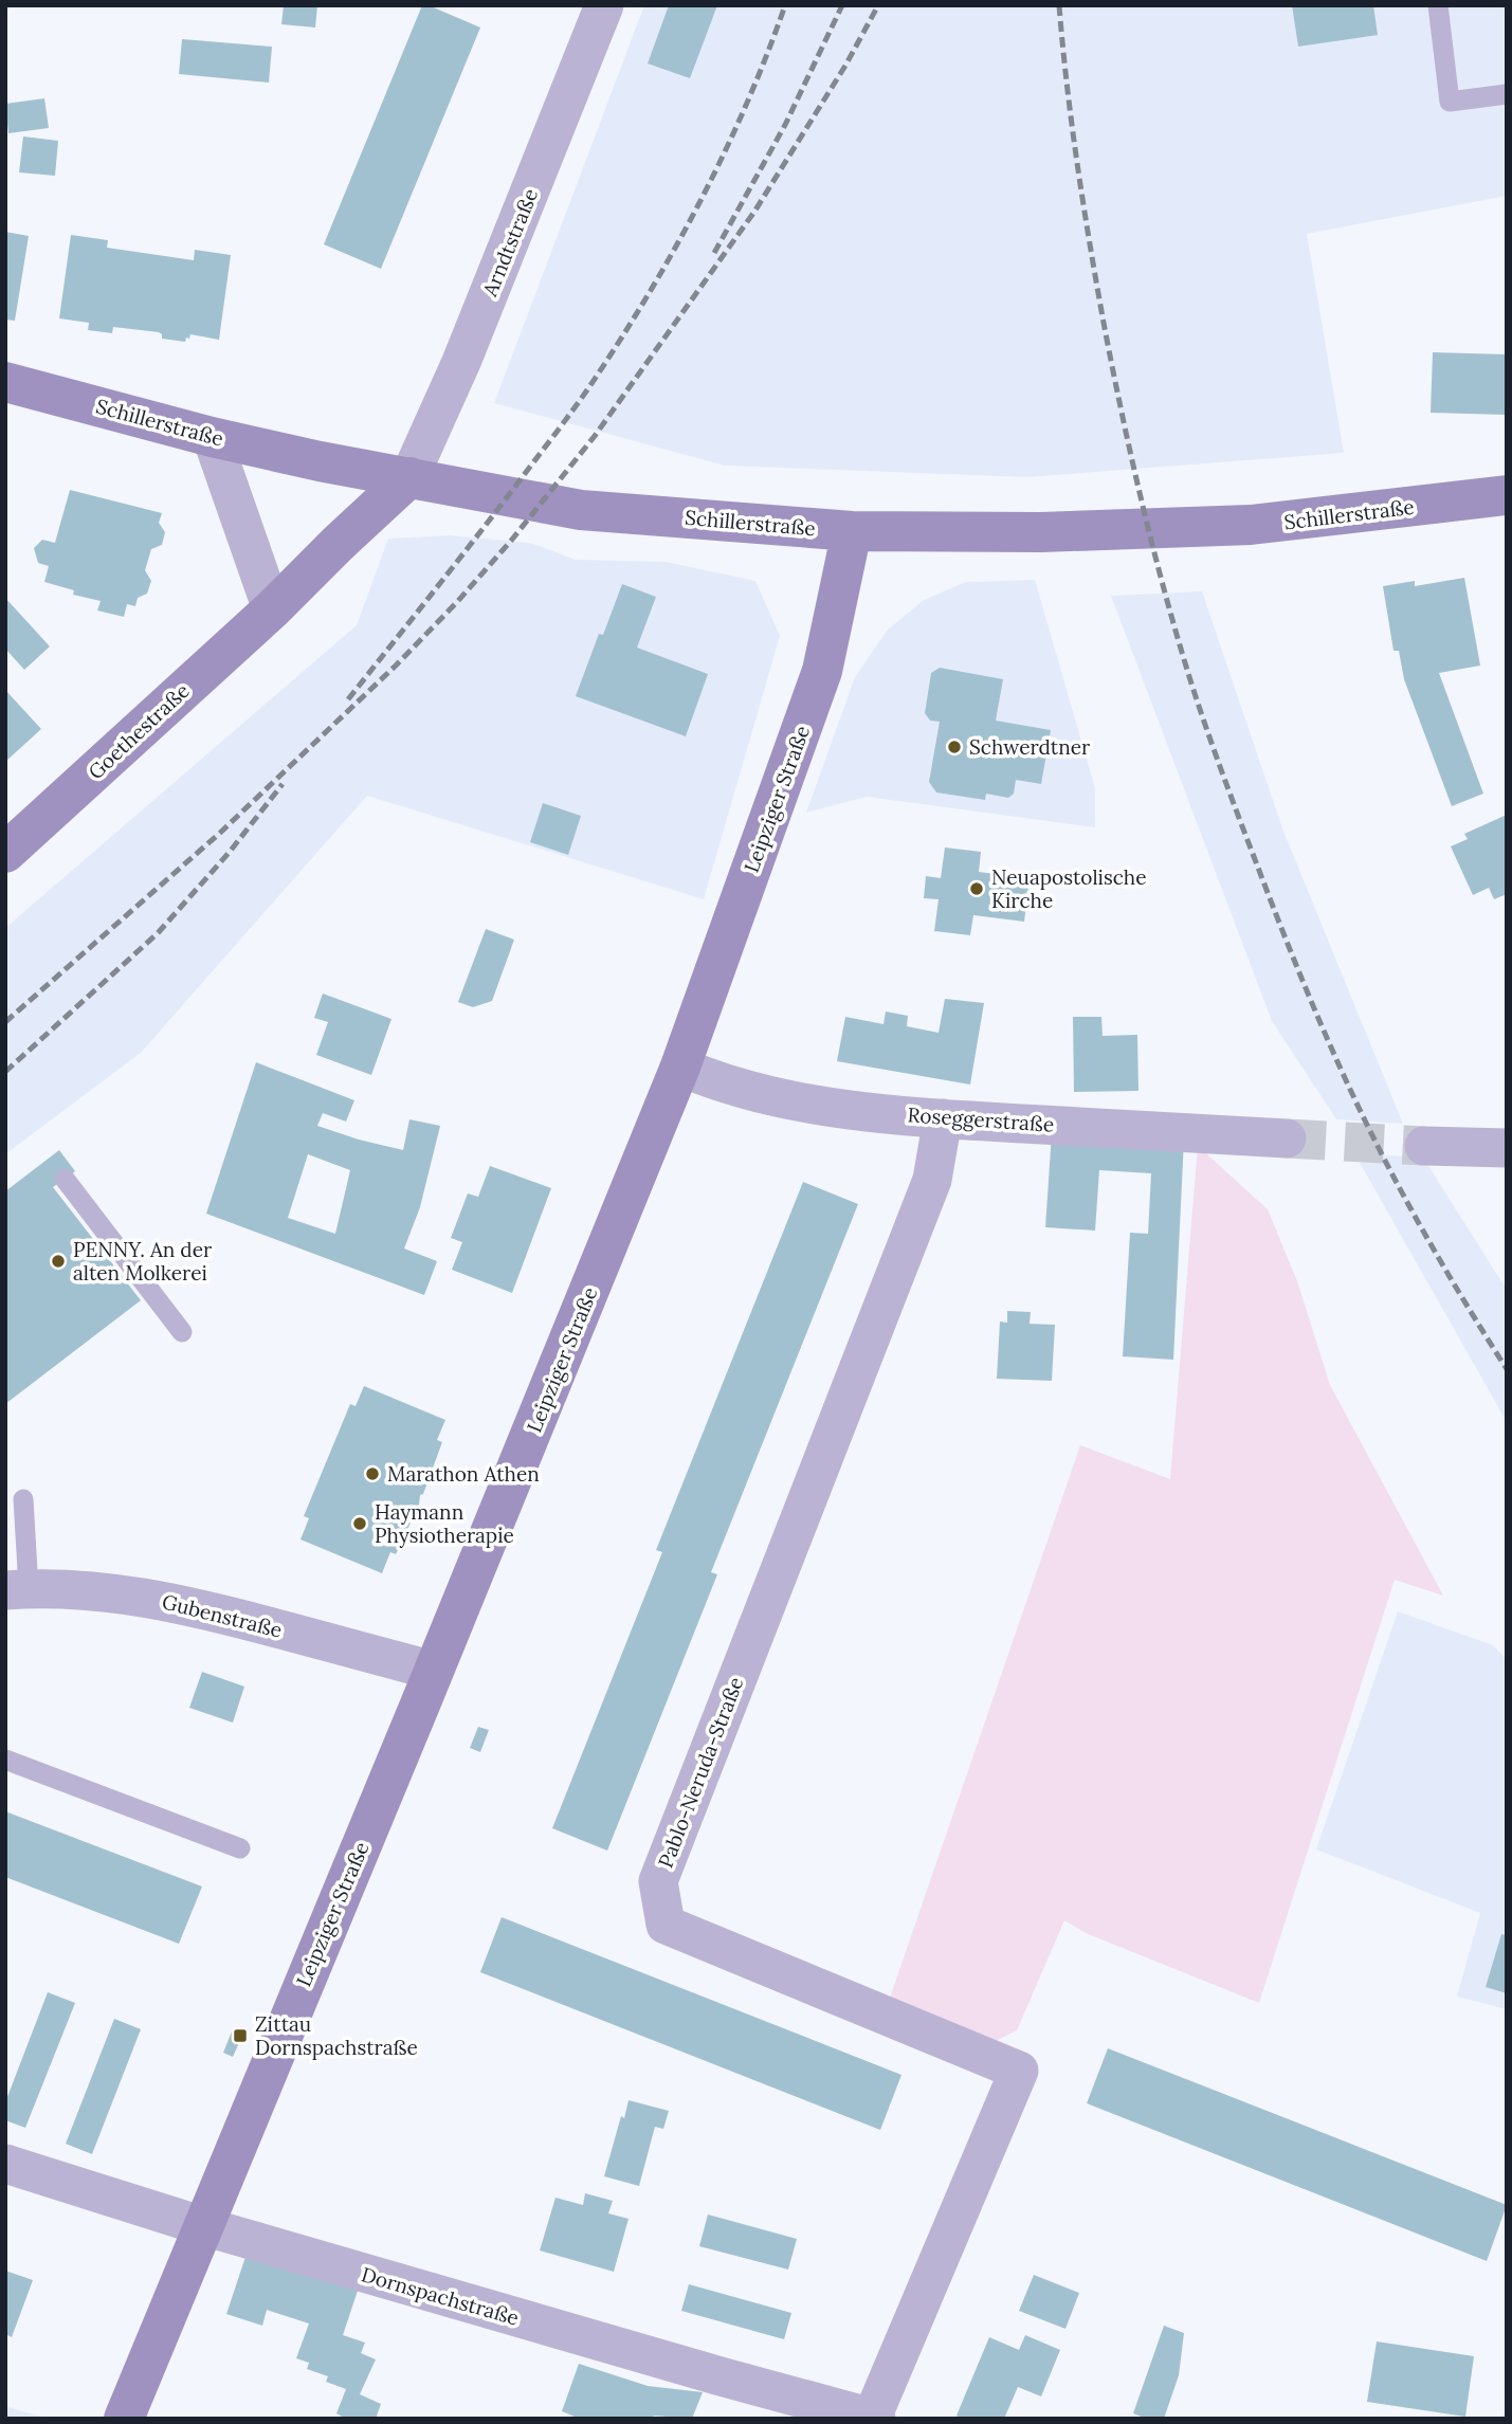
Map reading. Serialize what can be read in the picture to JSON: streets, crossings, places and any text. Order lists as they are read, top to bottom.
{
  "streets": {
    "main road": ["Schillerstraße", "Goethestraße", "Leipziger Straße"],
    "street": [
      "Arndtstraße",
      "Roseggerstraße",
      "Gubenstraße",
      "Pablo-Neruda-Straße",
      "Dornspachstraße"
    ]
  },
  "crossings": [
    ["Arndtstraße", "Schillerstraße"],
    ["Arndtstraße", "Goethestraße"],
    ["Schillerstraße", "Goethestraße"],
    ["Schillerstraße", "Leipziger Straße"],
    ["Leipziger Straße", "Roseggerstraße"],
    ["Leipziger Straße", "Gubenstraße"],
    ["Leipziger Straße", "Dornspachstraße"],
    ["Roseggerstraße", "Pablo-Neruda-Straße"],
    ["Pablo-Neruda-Straße", "Dornspachstraße"]
  ],
  "places": {
    "other": [
      "Schwerdtner",
      "Neuapostolische Kirche",
      "PENNY. An der alten Molkerei",
      "Marathon Athen",
      "Haymann Physiotherapie"
    ],
    "transit": ["Zittau Dornspachstraße"]
  }
}
